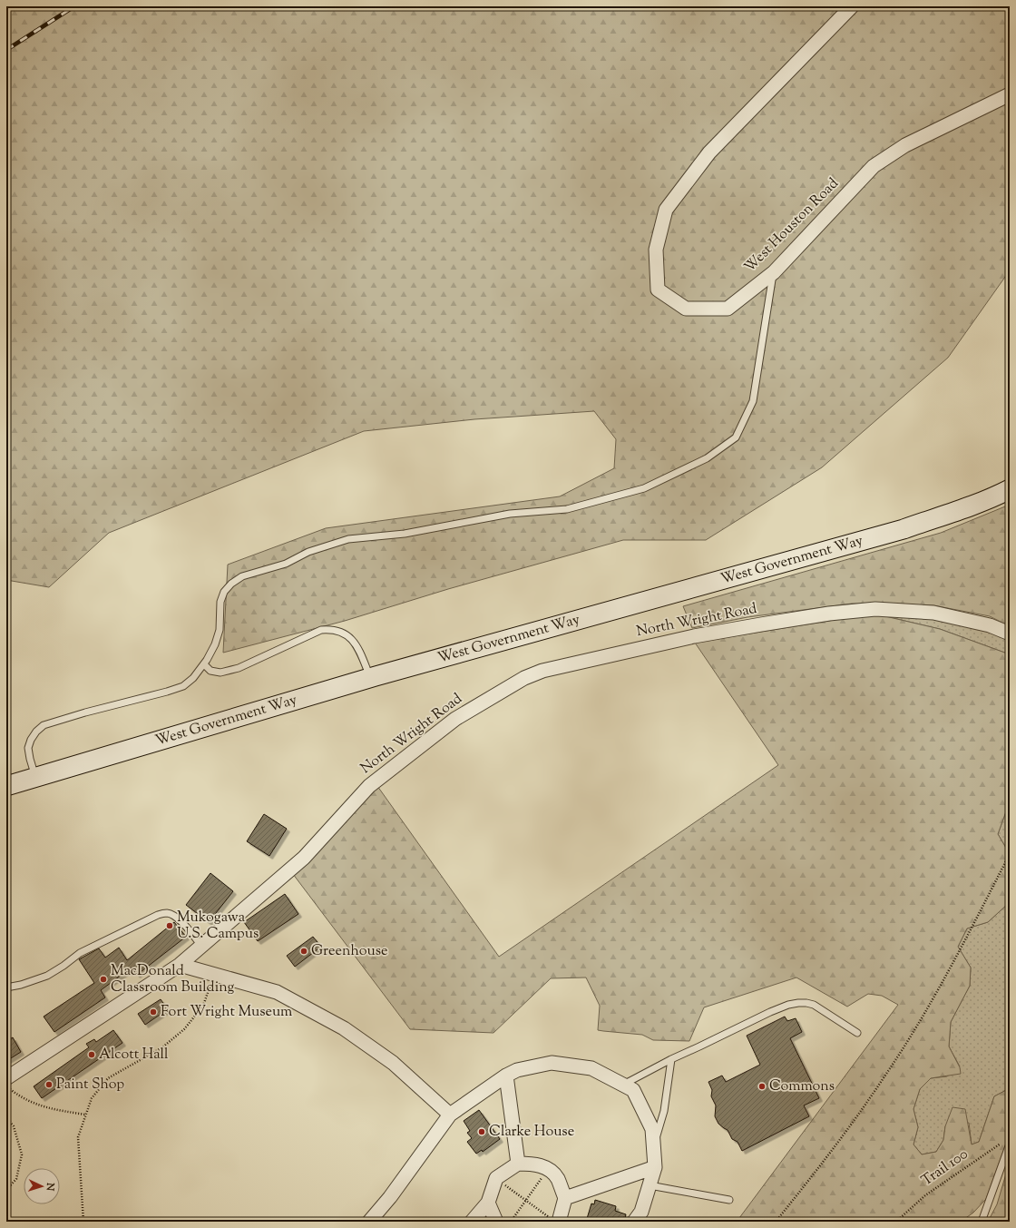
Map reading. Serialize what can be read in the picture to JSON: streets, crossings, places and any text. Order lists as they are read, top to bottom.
{
  "streets": {
    "main road": ["West Government Way"],
    "street": ["West Houston Road", "North Wright Road"],
    "path": ["Trail 100"]
  },
  "places": [
    "Mukogawa U.S. Campus",
    "Greenhouse",
    "MacDonald Classroom Building",
    "Fort Wright Museum",
    "Alcott Hall",
    "Paint Shop",
    "Commons",
    "Clarke House"
  ],
  "north": "right"
}
